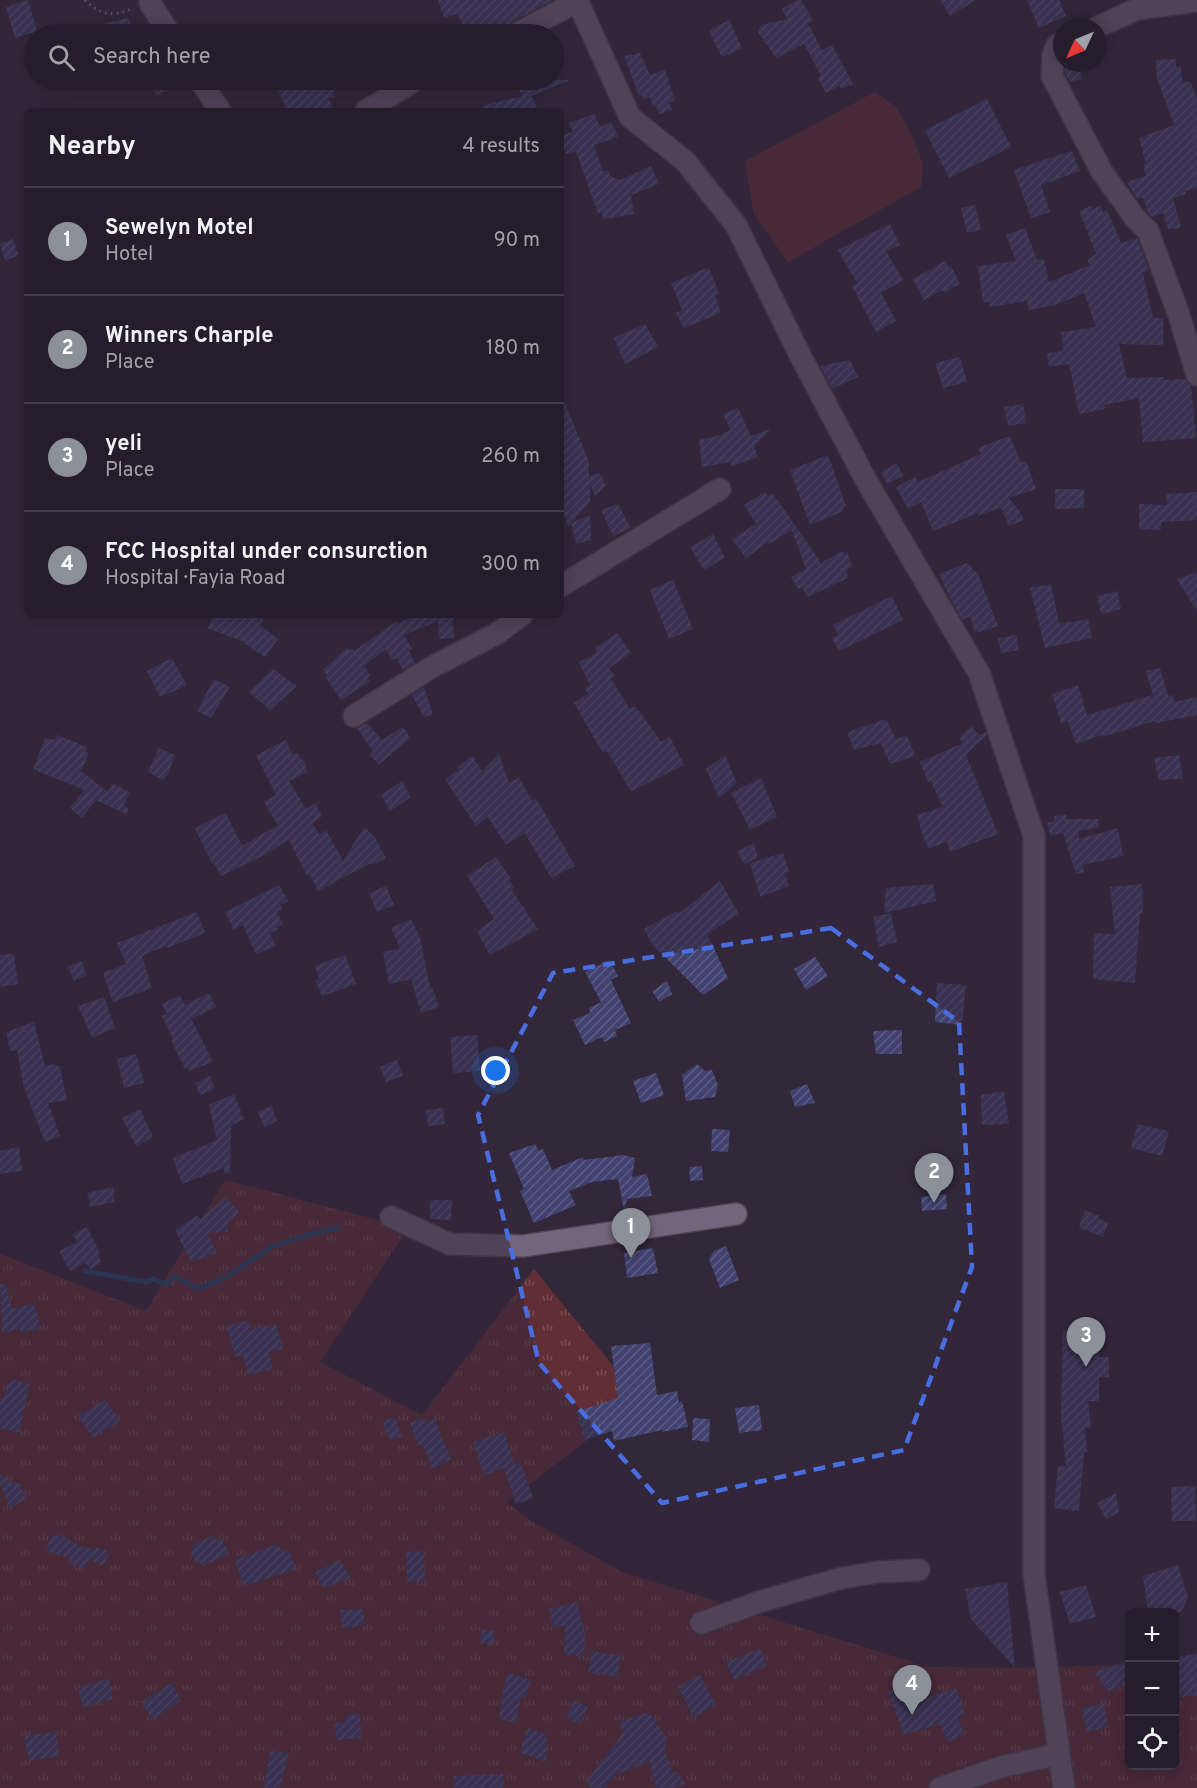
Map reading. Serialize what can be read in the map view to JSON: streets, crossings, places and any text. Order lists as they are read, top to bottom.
{
  "north": "bottom left",
  "page": {
    "search": "Search here",
    "heading": ["Nearby", "4 results"],
    "list": [
      {
        "mark": "1",
        "name": "Sewelyn Motel",
        "note": "Hotel",
        "value": "90 m"
      },
      {
        "mark": "2",
        "name": "Winners Charple",
        "note": "Place",
        "value": "180 m"
      },
      {
        "mark": "3",
        "name": "yeli",
        "note": "Place",
        "value": "260 m"
      },
      {
        "mark": "4",
        "name": "FCC Hospital under consurction",
        "note": "Hospital · Fayia Road",
        "value": "300 m"
      }
    ],
    "pins": [
      "2",
      "1",
      "3",
      "4"
    ],
    "map_buttons": ["+", "−"]
  }
}
